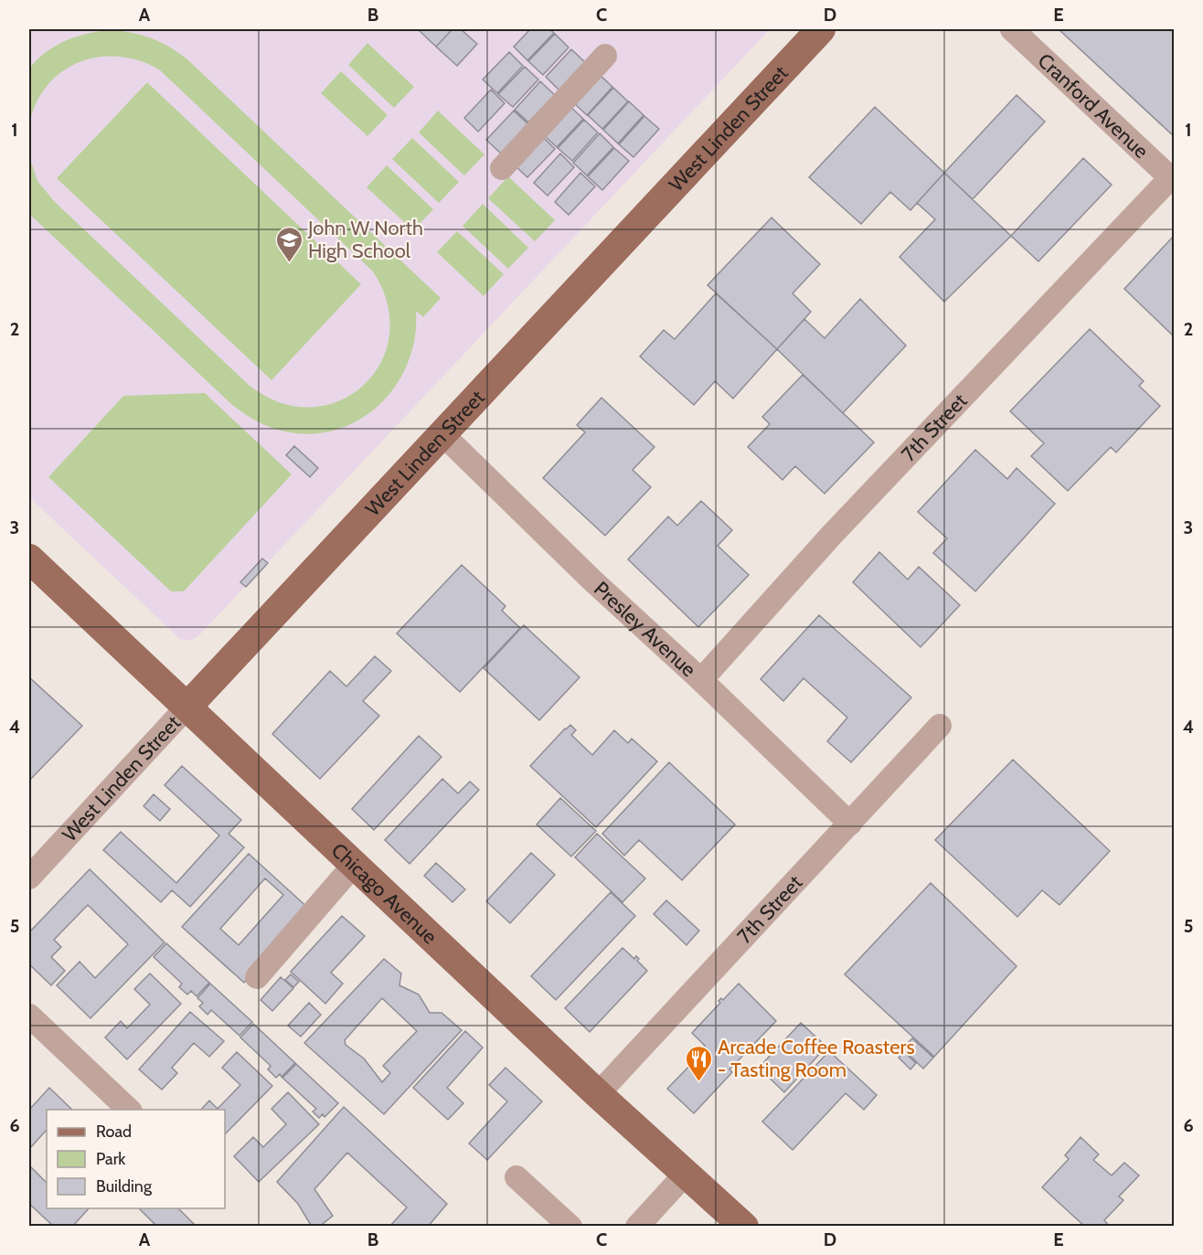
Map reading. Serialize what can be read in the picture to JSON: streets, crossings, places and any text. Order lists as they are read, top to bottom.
{
  "streets": {
    "main road": ["West Linden Street", "Chicago Avenue"],
    "street": ["Cranford Avenue", "7th Street", "Presley Avenue"]
  },
  "crossings": [
    ["Cranford Avenue", "7th Street"],
    ["West Linden Street", "Presley Avenue"],
    ["West Linden Street", "Chicago Avenue"],
    ["7th Street", "Presley Avenue"],
    ["7th Street", "Chicago Avenue"]
  ],
  "places": {
    "school or university": ["John W North High School"],
    "restaurant": ["Arcade Coffee Roasters - Tasting Room"]
  },
  "legend": ["Road", "Park", "Building"],
  "grid": {
    "columns": [
      "A",
      "B",
      "C",
      "D",
      "E"
    ],
    "rows": [
      "1",
      "2",
      "3",
      "4",
      "5",
      "6"
    ]
  }
}
